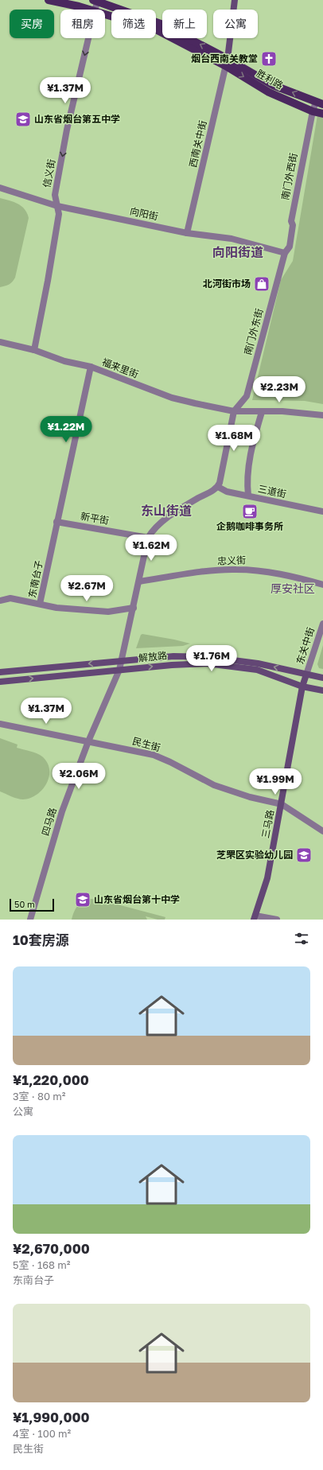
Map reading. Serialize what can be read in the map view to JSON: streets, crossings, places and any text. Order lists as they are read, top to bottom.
{
  "streets": {
    "main road": ["胜利路", "解放路", "三马路"],
    "street": [
      "西南关中街",
      "信义街",
      "南门外西街",
      "向阳街",
      "南门外东街",
      "福来里街",
      "三道街",
      "新平街",
      "忠义街",
      "东南台子",
      "东关中街",
      "民生街",
      "四马路"
    ]
  },
  "crossings": [
    ["胜利路", "西南关中街"],
    ["胜利路", "信义街"],
    ["胜利路", "南门外西街"],
    ["西南关中街", "向阳街"],
    ["信义街", "向阳街"],
    ["信义街", "福来里街"],
    ["南门外西街", "向阳街"],
    ["南门外西街", "南门外东街"],
    ["向阳街", "南门外东街"],
    ["南门外东街", "福来里街"],
    ["福来里街", "东南台子"],
    ["新平街", "东南台子"],
    ["新平街", "四马路"],
    ["忠义街", "四马路"],
    ["东南台子", "四马路"],
    ["东关中街", "解放路"],
    ["东关中街", "三马路"],
    ["解放路", "四马路"],
    ["解放路", "三马路"],
    ["民生街", "四马路"],
    ["民生街", "三马路"]
  ],
  "one_way": ["信义街"],
  "districts": ["向阳街道", "东山街道", "厚安社区"],
  "places": {
    "church": ["烟台西南关教堂"],
    "school or university": ["山东省烟台第五中学", "芝罘区实验幼儿园", "山东省烟台第十中学"],
    "shop": ["北河街市场"],
    "cafe": ["企鹅咖啡事务所"]
  },
  "scale_bar": "50 m",
  "page": {
    "chip": [
      "买房",
      "租房",
      "筛选",
      "新上",
      "公寓"
    ],
    "price": [
      "¥1.37M",
      "¥2.23M",
      "¥1.22M",
      "¥1.68M",
      "¥1.62M",
      "¥2.67M",
      "¥1.76M",
      "¥1.37M",
      "¥2.06M",
      "¥1.99M"
    ],
    "scale": "50 m",
    "heading": "10套房源",
    "list": [
      {
        "name": "¥1,220,000",
        "note": "3室 · 80 m² · 公寓"
      },
      {
        "name": "¥2,670,000",
        "note": "5室 · 168 m² · 东南台子"
      },
      {
        "name": "¥1,990,000",
        "note": "4室 · 100 m² · 民生街"
      }
    ]
  }
}
